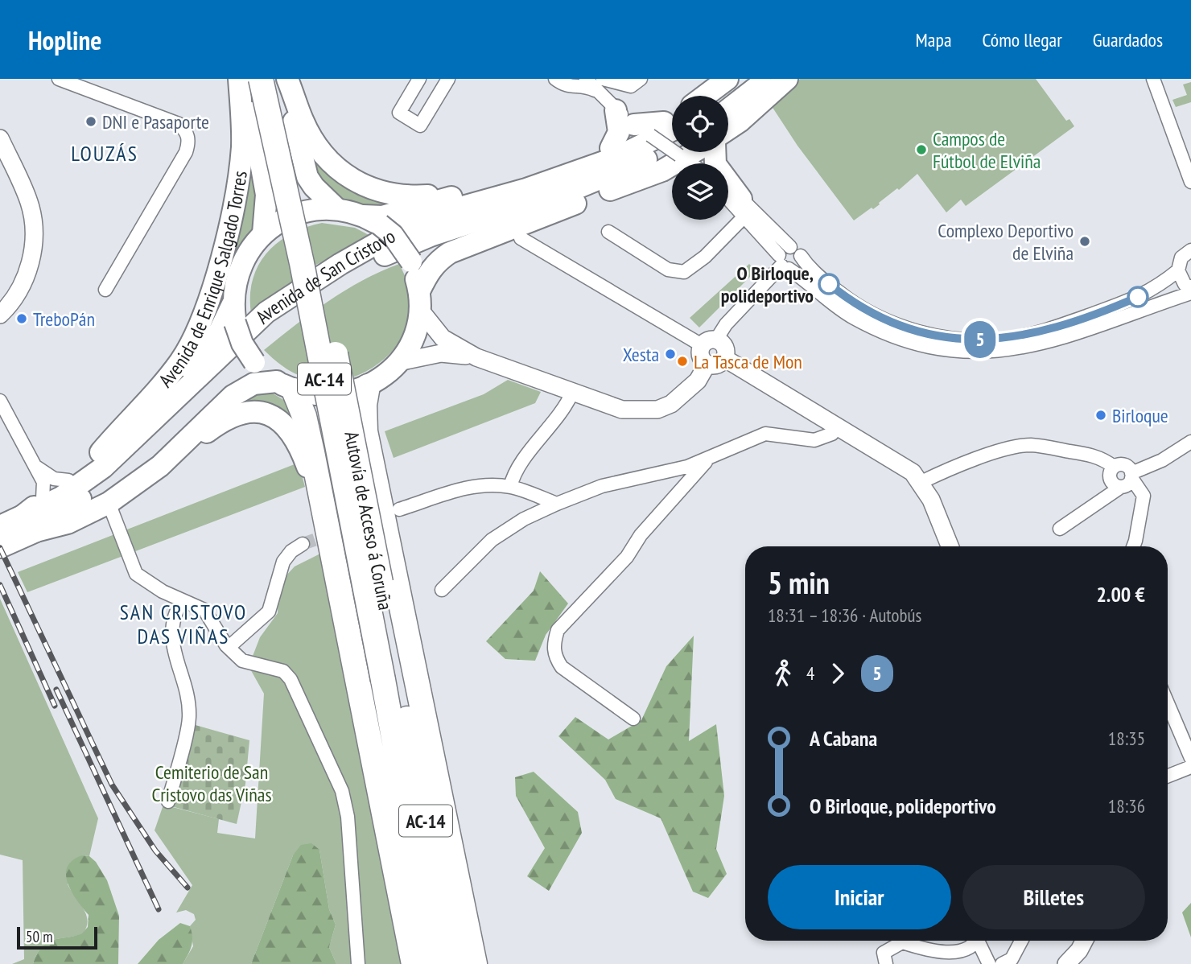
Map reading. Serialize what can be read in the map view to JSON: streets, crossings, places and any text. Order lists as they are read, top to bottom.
{
  "streets": {
    "highway": ["AC-14", "Autovía de Acceso á Coruña"],
    "main road": ["Avenida de Enrique Salgado Torres", "Avenida de San Cristovo"]
  },
  "crossings": [
    ["Avenida de Enrique Salgado Torres", "Avenida de San Cristovo"]
  ],
  "districts": ["LOUZÁS", "SAN CRISTOVO DAS VIÑAS"],
  "parks": ["Cemiterio de San Cristovo das Viñas"],
  "places": [
    "DNI e Pasaporte",
    "Campos de Fútbol de Elviña",
    "Complexo Deportivo de Elviña",
    "O Birloque, polideportivo",
    "TreboPán",
    "Xesta",
    "La Tasca de Mon",
    "Birloque"
  ],
  "lines": ["bus line 5"],
  "scale_bar": "50 m",
  "page": {
    "header": "Hopline",
    "nav": ["Mapa", "Cómo llegar", "Guardados"],
    "on_map": "5",
    "heading": ["5 min", "18:31 – 18:36 · Autobús", "2.00 €"],
    "legs": ["4", "5"],
    "list": [
      {
        "name": "A Cabana",
        "value": "18:35"
      },
      {
        "name": "O Birloque, polideportivo",
        "value": "18:36"
      }
    ],
    "buttons": ["Iniciar", "Billetes"],
    "scale": "50 m"
  }
}
